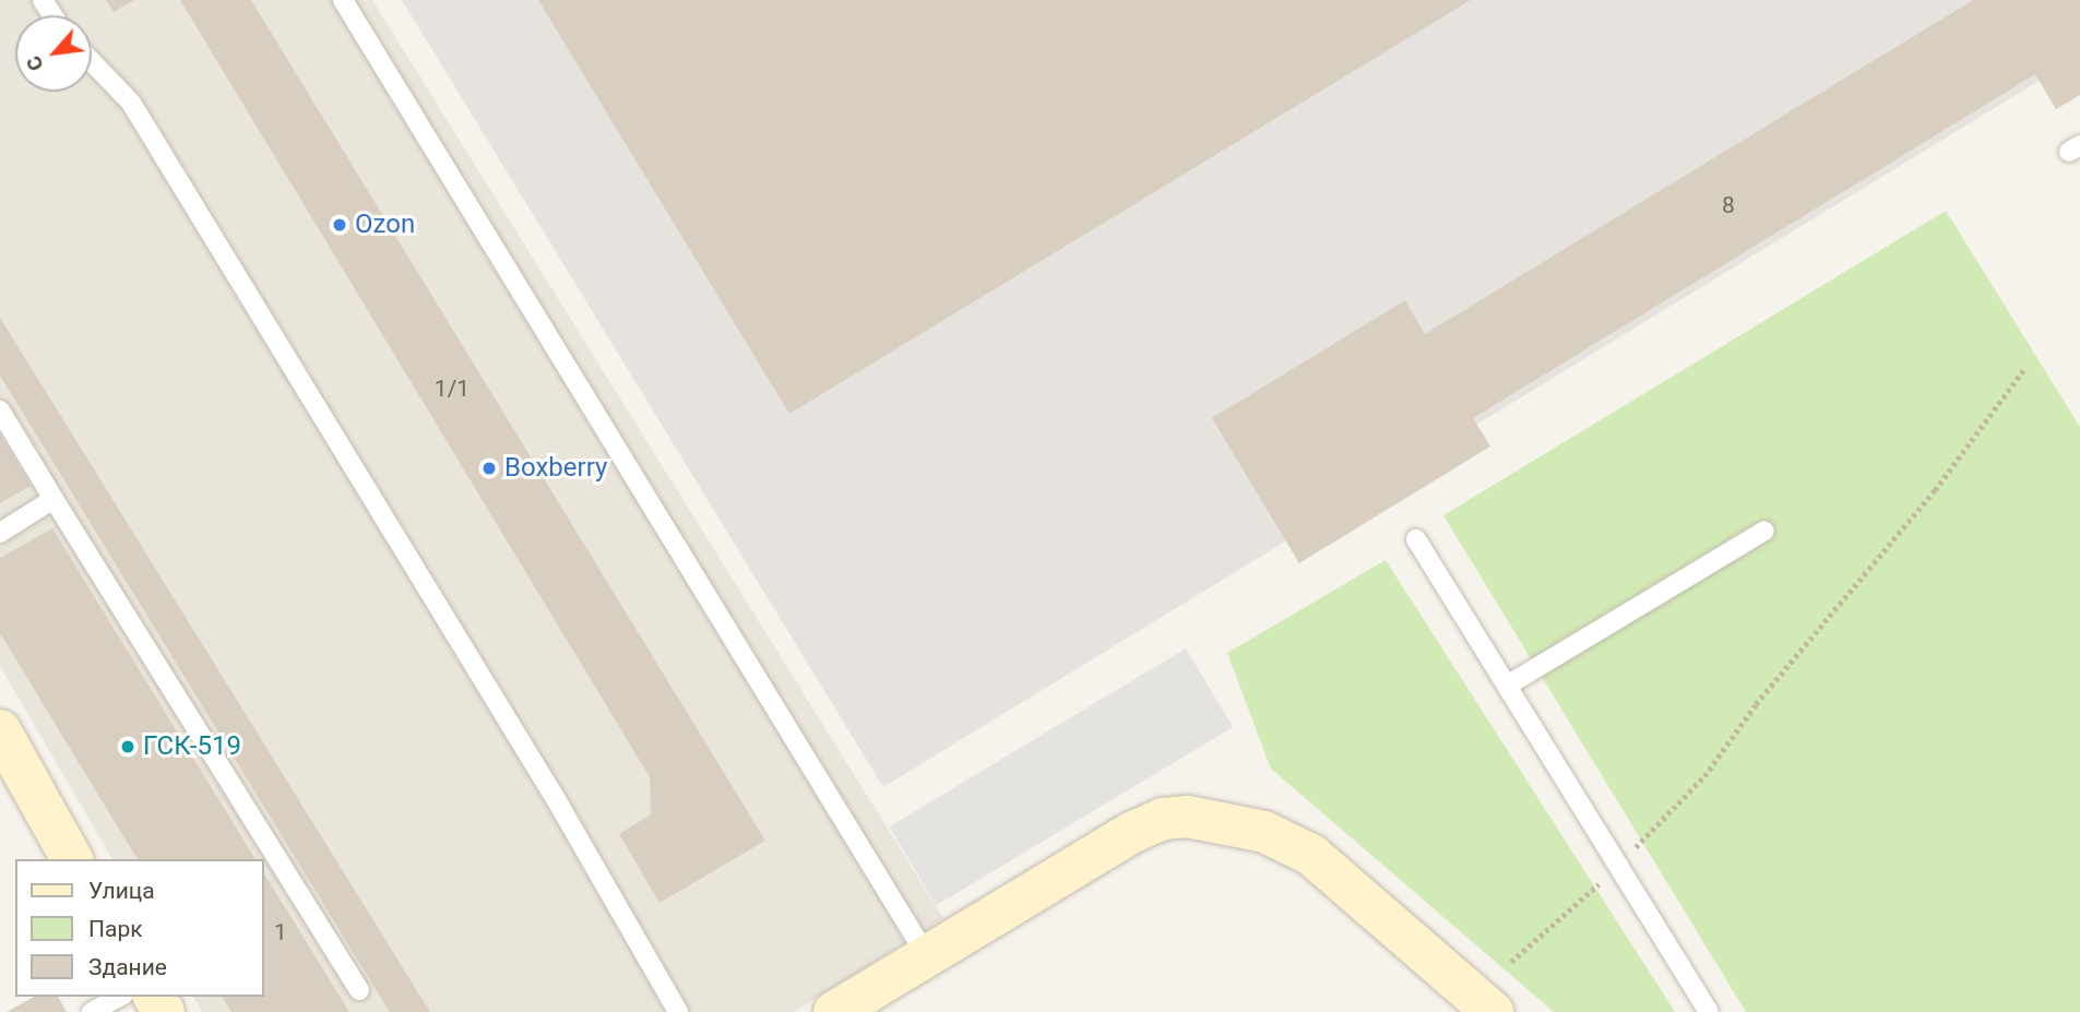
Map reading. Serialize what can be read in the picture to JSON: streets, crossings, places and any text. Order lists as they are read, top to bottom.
{
  "places": ["Ozon", "Boxberry", "ГСК-519"],
  "house_numbers": ["8", "1/1", "1"],
  "legend": ["Улица", "Парк", "Здание"],
  "north": "bottom left"
}
